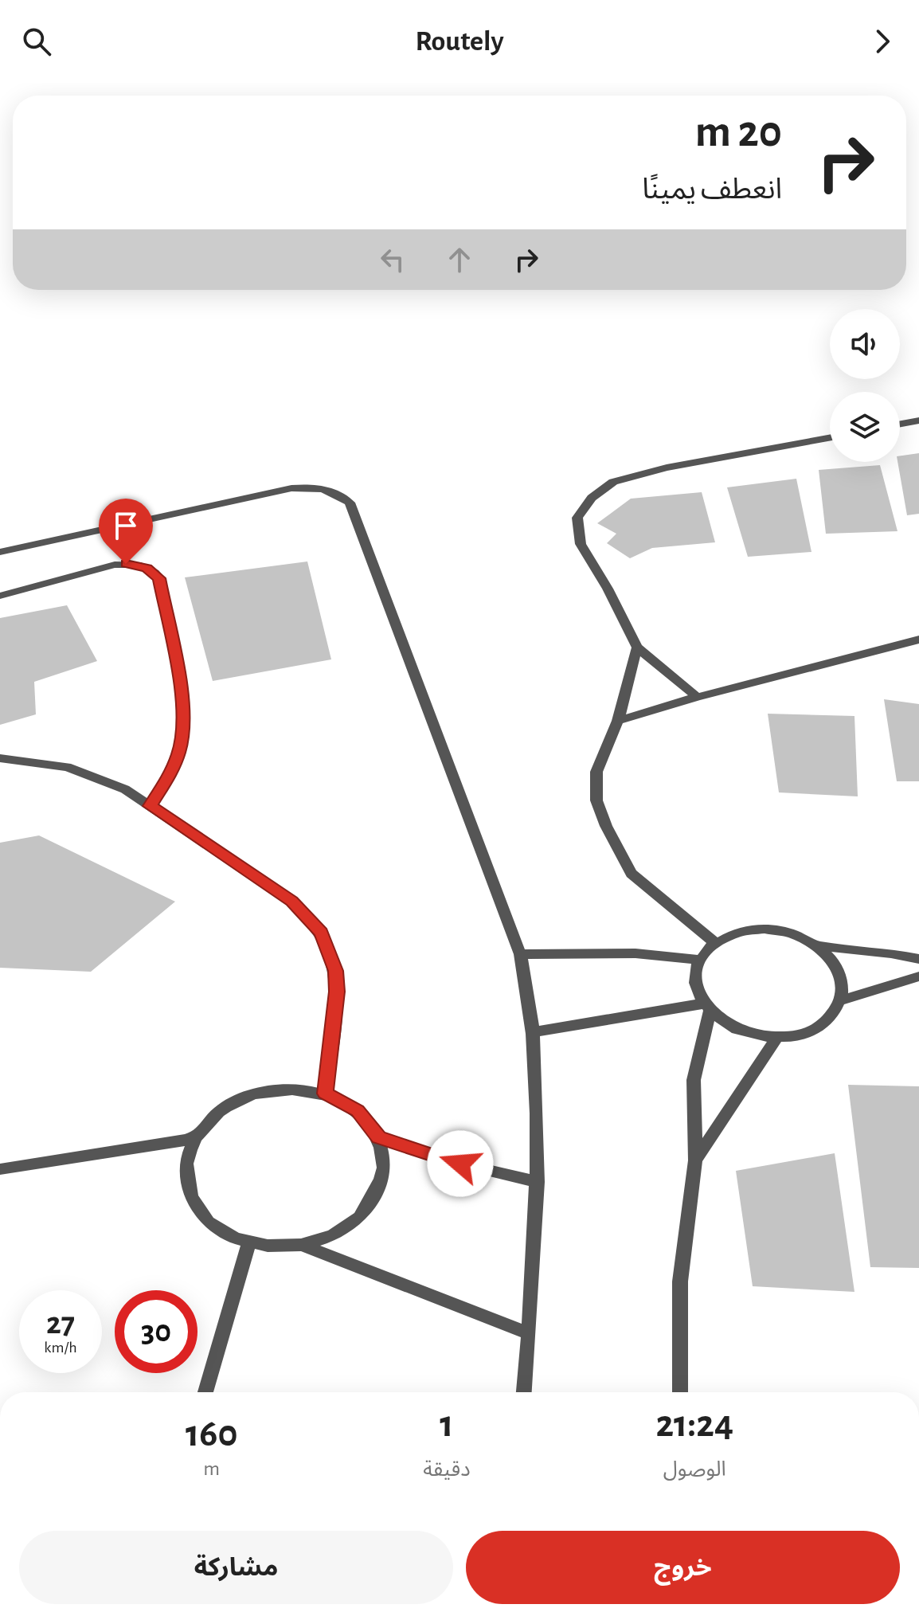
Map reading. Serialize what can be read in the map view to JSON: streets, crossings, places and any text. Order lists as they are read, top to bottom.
{
  "page": {
    "header": "Routely",
    "turn": ["20 m", "انعطف يمينًا"],
    "speed": "27 km/h",
    "limit": "30",
    "eta": [
      "21:24",
      "الوصول",
      "1",
      "دقيقة",
      "160",
      "m"
    ],
    "buttons": ["خروج", "مشاركة"]
  }
}
